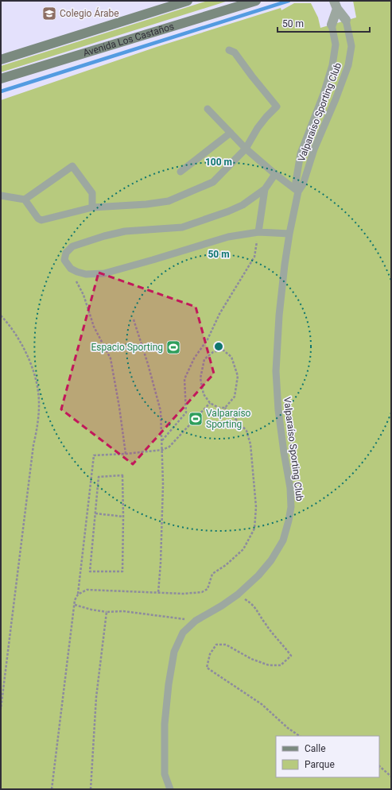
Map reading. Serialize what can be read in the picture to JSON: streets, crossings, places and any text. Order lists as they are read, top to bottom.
{
  "streets": {
    "main road": ["Avenida Los Castaños"],
    "lane": ["Valparaíso Sporting Club"]
  },
  "places": {
    "school or university": ["Colegio Árabe"],
    "sports": ["Espacio Sporting", "Valparaíso Sporting"]
  },
  "legend": ["Calle", "Parque"],
  "scale_bar": "50 m",
  "rings": ["100 m", "50 m"]
}
